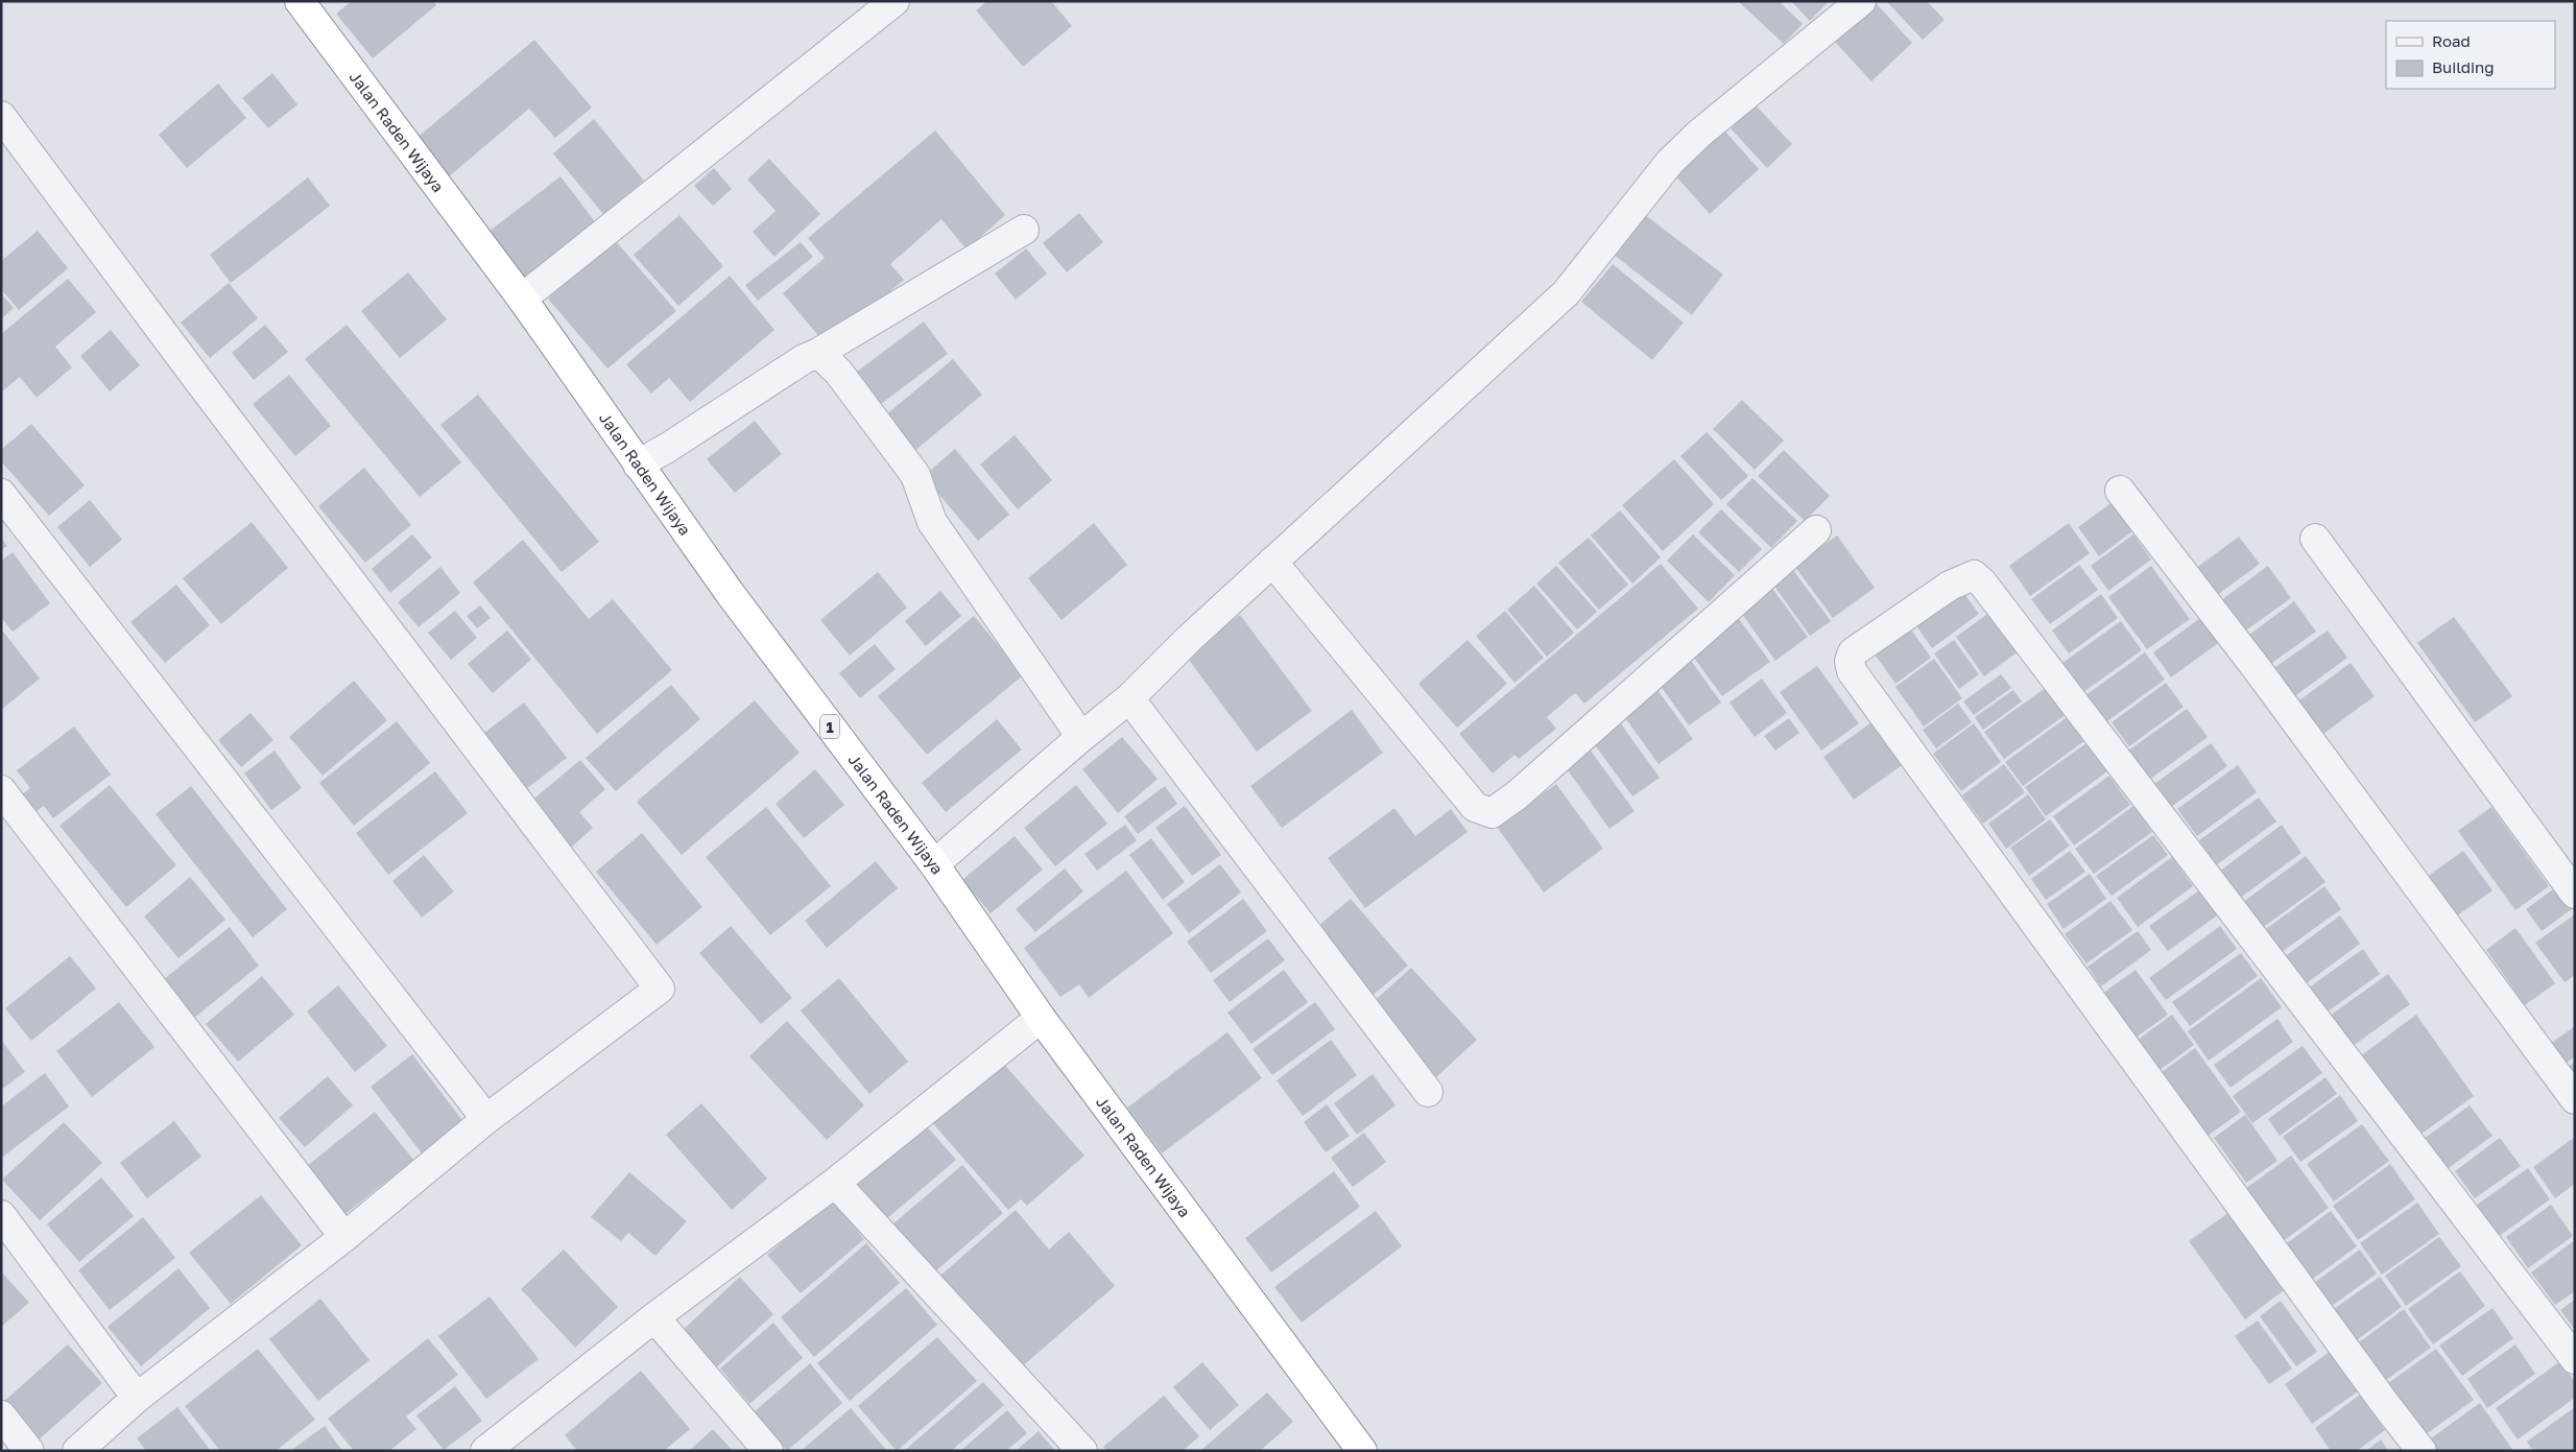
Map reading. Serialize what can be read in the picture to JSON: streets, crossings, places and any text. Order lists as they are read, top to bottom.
{
  "streets": {
    "highway": ["Jalan Raden Wijaya", "1"]
  },
  "legend": ["Road", "Building"]
}
